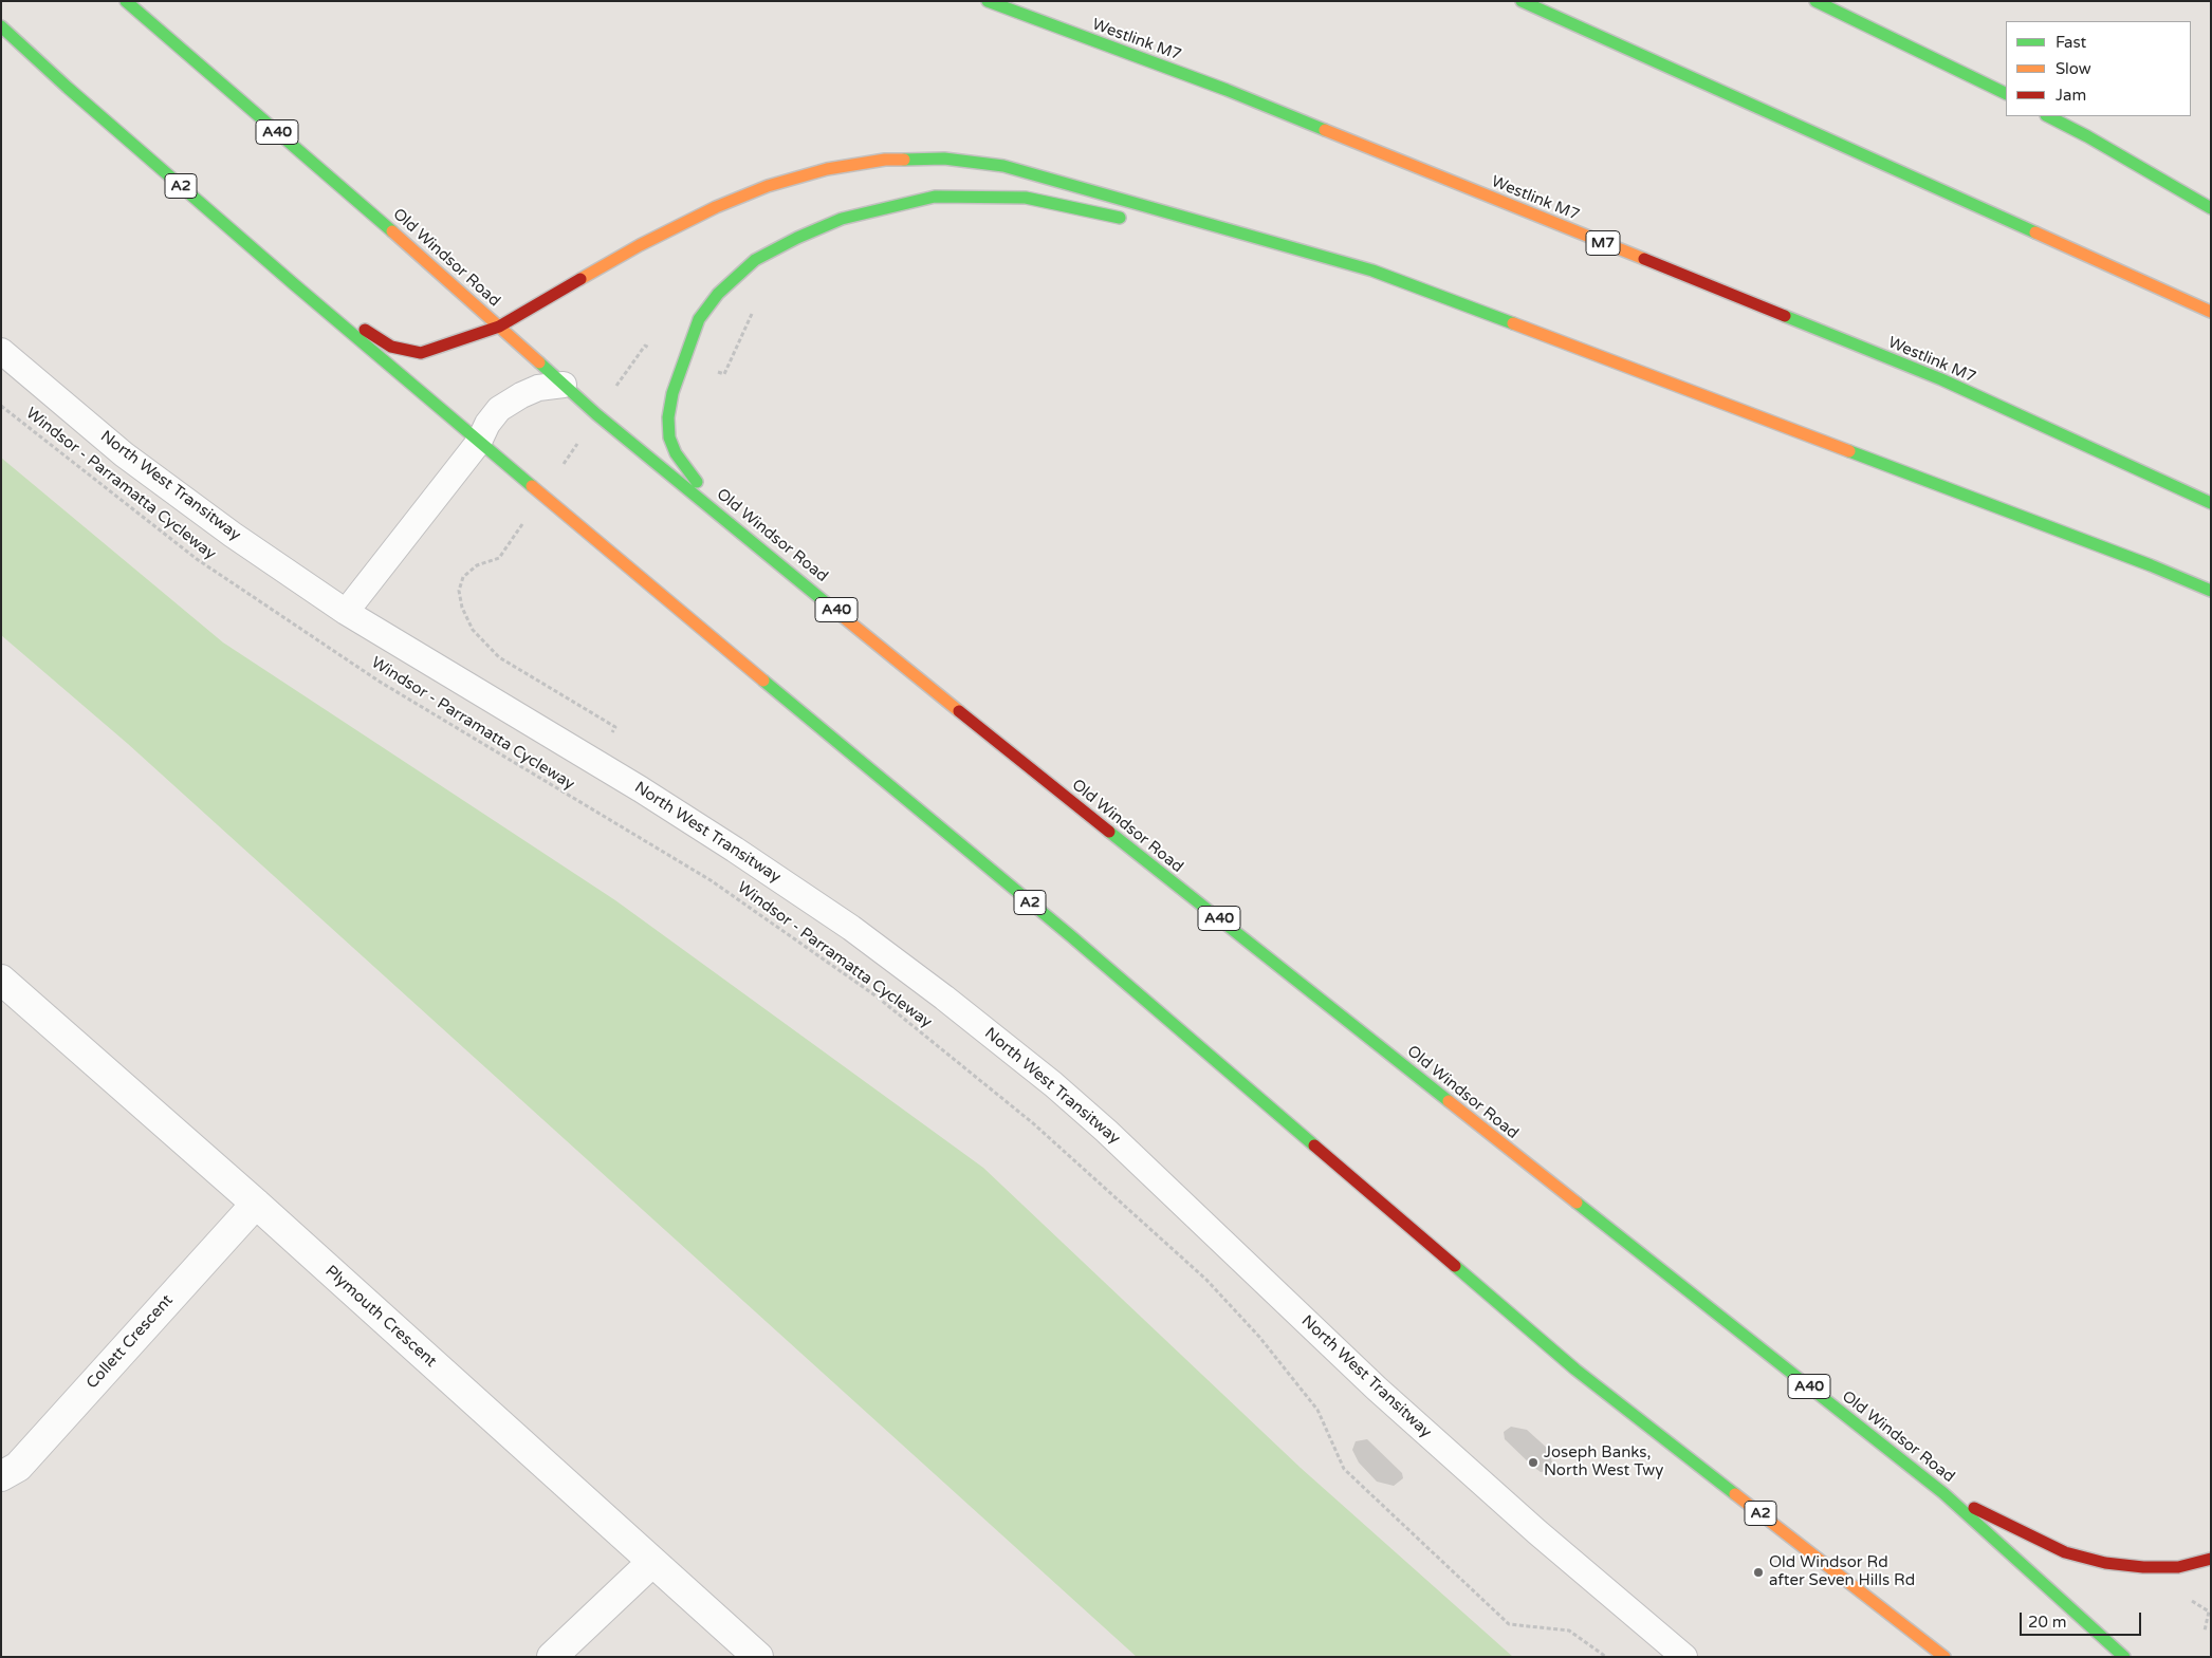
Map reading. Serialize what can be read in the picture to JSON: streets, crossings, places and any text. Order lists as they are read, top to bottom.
{
  "streets": {
    "highway": [
      "Westlink M7",
      "A40",
      "A2",
      "M7",
      "Old Windsor Road"
    ],
    "street": ["Plymouth Crescent", "Collett Crescent"],
    "lane": ["North West Transitway"],
    "path": ["Windsor - Parramatta Cycleway"]
  },
  "crossings": [
    ["Plymouth Crescent", "Collett Crescent"]
  ],
  "places": ["Joseph Banks, North West Twy", "Old Windsor Rd after Seven Hills Rd"],
  "legend": ["Fast", "Slow", "Jam"],
  "scale_bar": "20 m"
}
